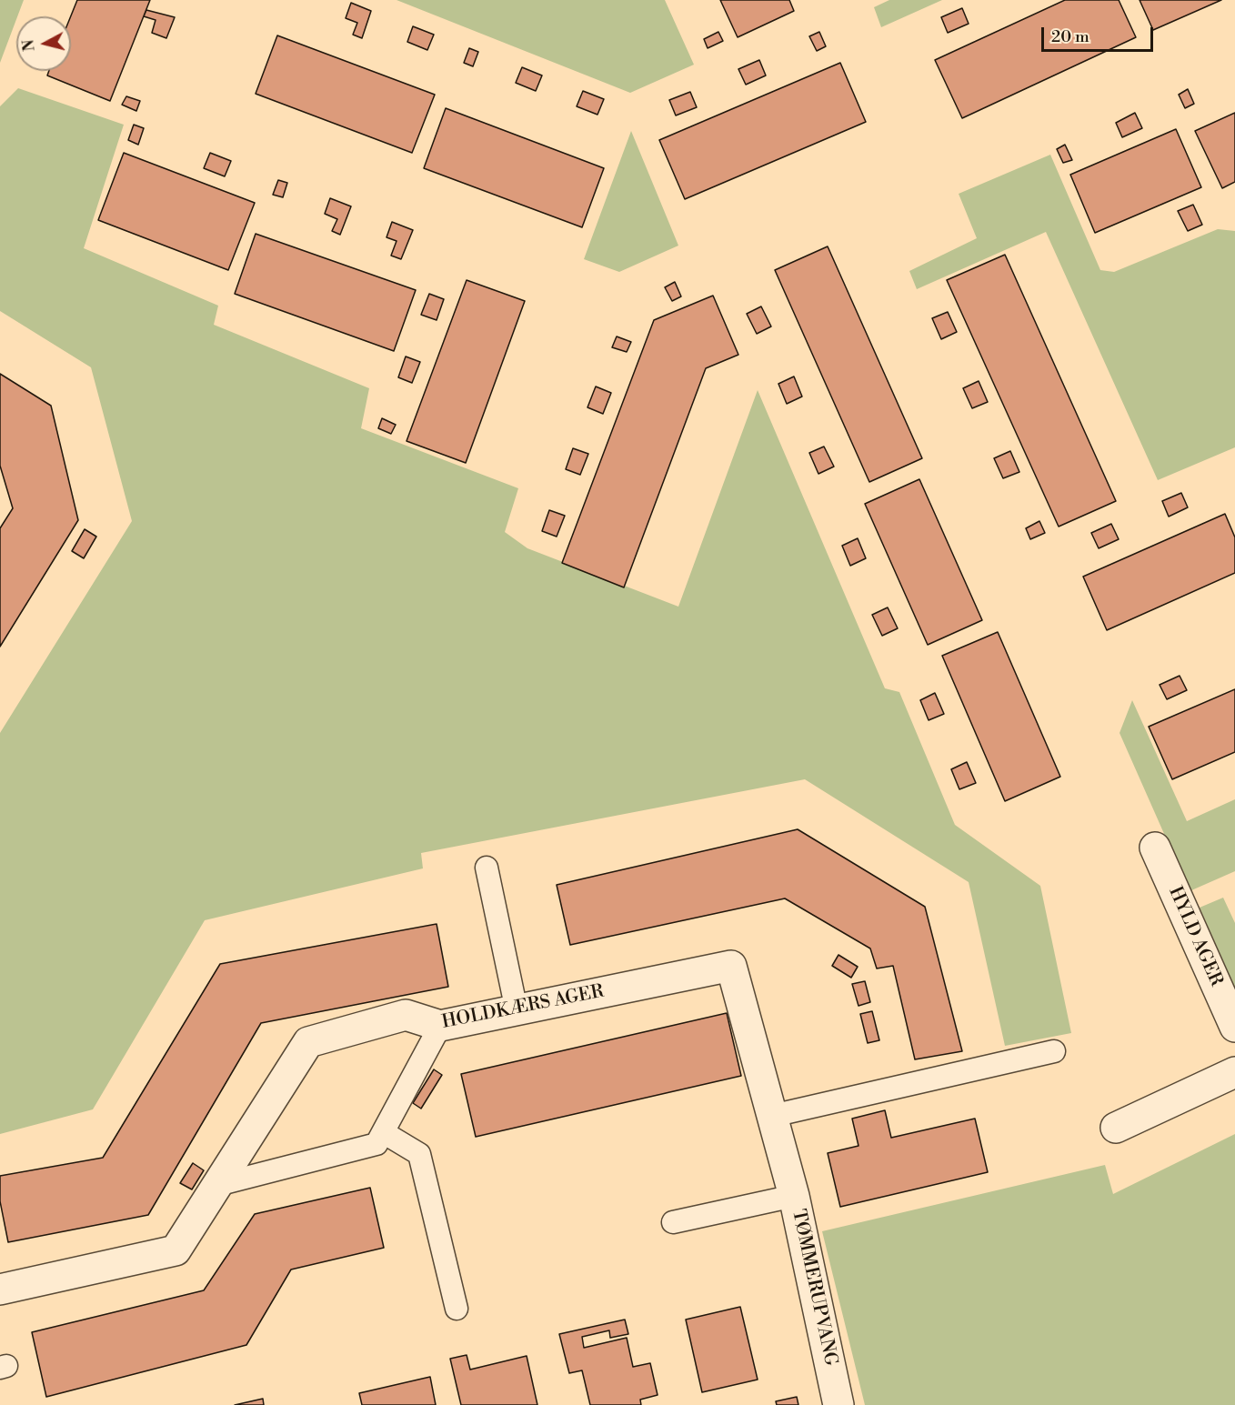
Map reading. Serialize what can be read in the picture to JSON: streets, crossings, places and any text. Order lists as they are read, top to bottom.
{
  "streets": {
    "street": ["HYLD AGER", "HOLDKÆRS AGER", "TØMMERUPVANG"]
  },
  "crossings": [
    ["HOLDKÆRS AGER", "TØMMERUPVANG"]
  ],
  "scale_bar": "20 m",
  "north": "left"
}
